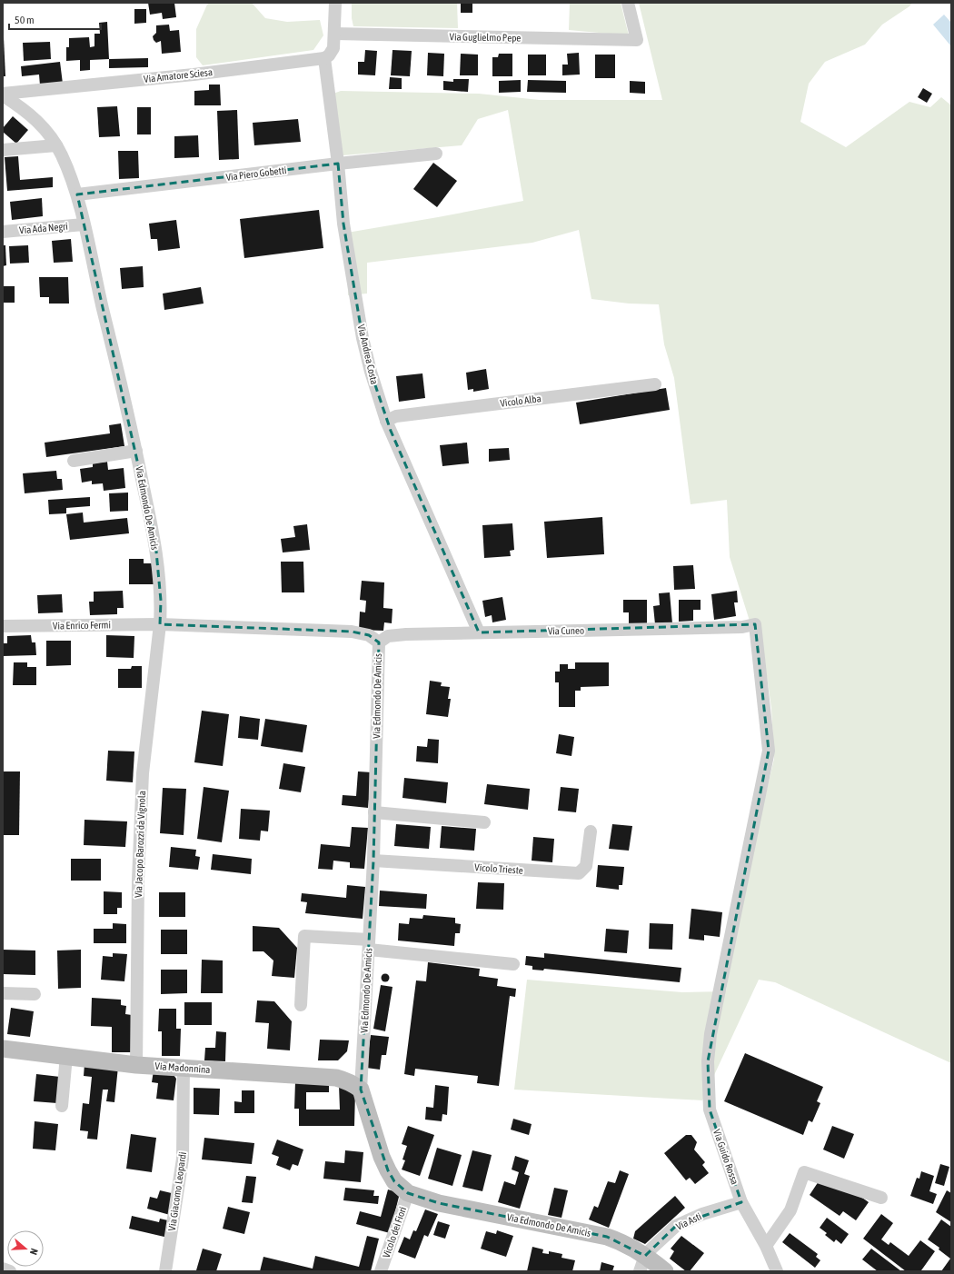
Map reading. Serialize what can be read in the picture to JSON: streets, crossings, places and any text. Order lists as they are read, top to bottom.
{
  "streets": {
    "street": [
      "Via Guglielmo Pepe",
      "Via Amatore Sciesa",
      "Via Piero Gobetti",
      "Via Ada Negri",
      "Via Andrea Costa",
      "Vicolo Alba",
      "Via Edmondo De Amicis",
      "Via Enrico Fermi",
      "Via Cuneo",
      "Via Jacopo Barozzi da Vignola",
      "Vicolo Trieste",
      "Via Madonnina",
      "Via Guido Rossa",
      "Via Giacomo Leopardi",
      "Via Asti",
      "Vicolo dei Fiori"
    ]
  },
  "crossings": [
    ["Via Amatore Sciesa", "Via Andrea Costa"],
    ["Via Amatore Sciesa", "Via Edmondo De Amicis"],
    ["Via Piero Gobetti", "Via Andrea Costa"],
    ["Via Piero Gobetti", "Via Edmondo De Amicis"],
    ["Via Ada Negri", "Via Edmondo De Amicis"],
    ["Via Andrea Costa", "Vicolo Alba"],
    ["Via Andrea Costa", "Via Cuneo"],
    ["Via Edmondo De Amicis", "Via Enrico Fermi"],
    ["Via Edmondo De Amicis", "Via Cuneo"],
    ["Via Edmondo De Amicis", "Via Jacopo Barozzi da Vignola"],
    ["Via Edmondo De Amicis", "Vicolo Trieste"],
    ["Via Edmondo De Amicis", "Via Madonnina"],
    ["Via Edmondo De Amicis", "Via Asti"],
    ["Via Edmondo De Amicis", "Vicolo dei Fiori"],
    ["Via Enrico Fermi", "Via Jacopo Barozzi da Vignola"],
    ["Via Cuneo", "Via Guido Rossa"],
    ["Via Jacopo Barozzi da Vignola", "Via Madonnina"],
    ["Via Madonnina", "Via Giacomo Leopardi"],
    ["Via Guido Rossa", "Via Asti"]
  ],
  "scale_bar": "50 m",
  "north": "right"
}
